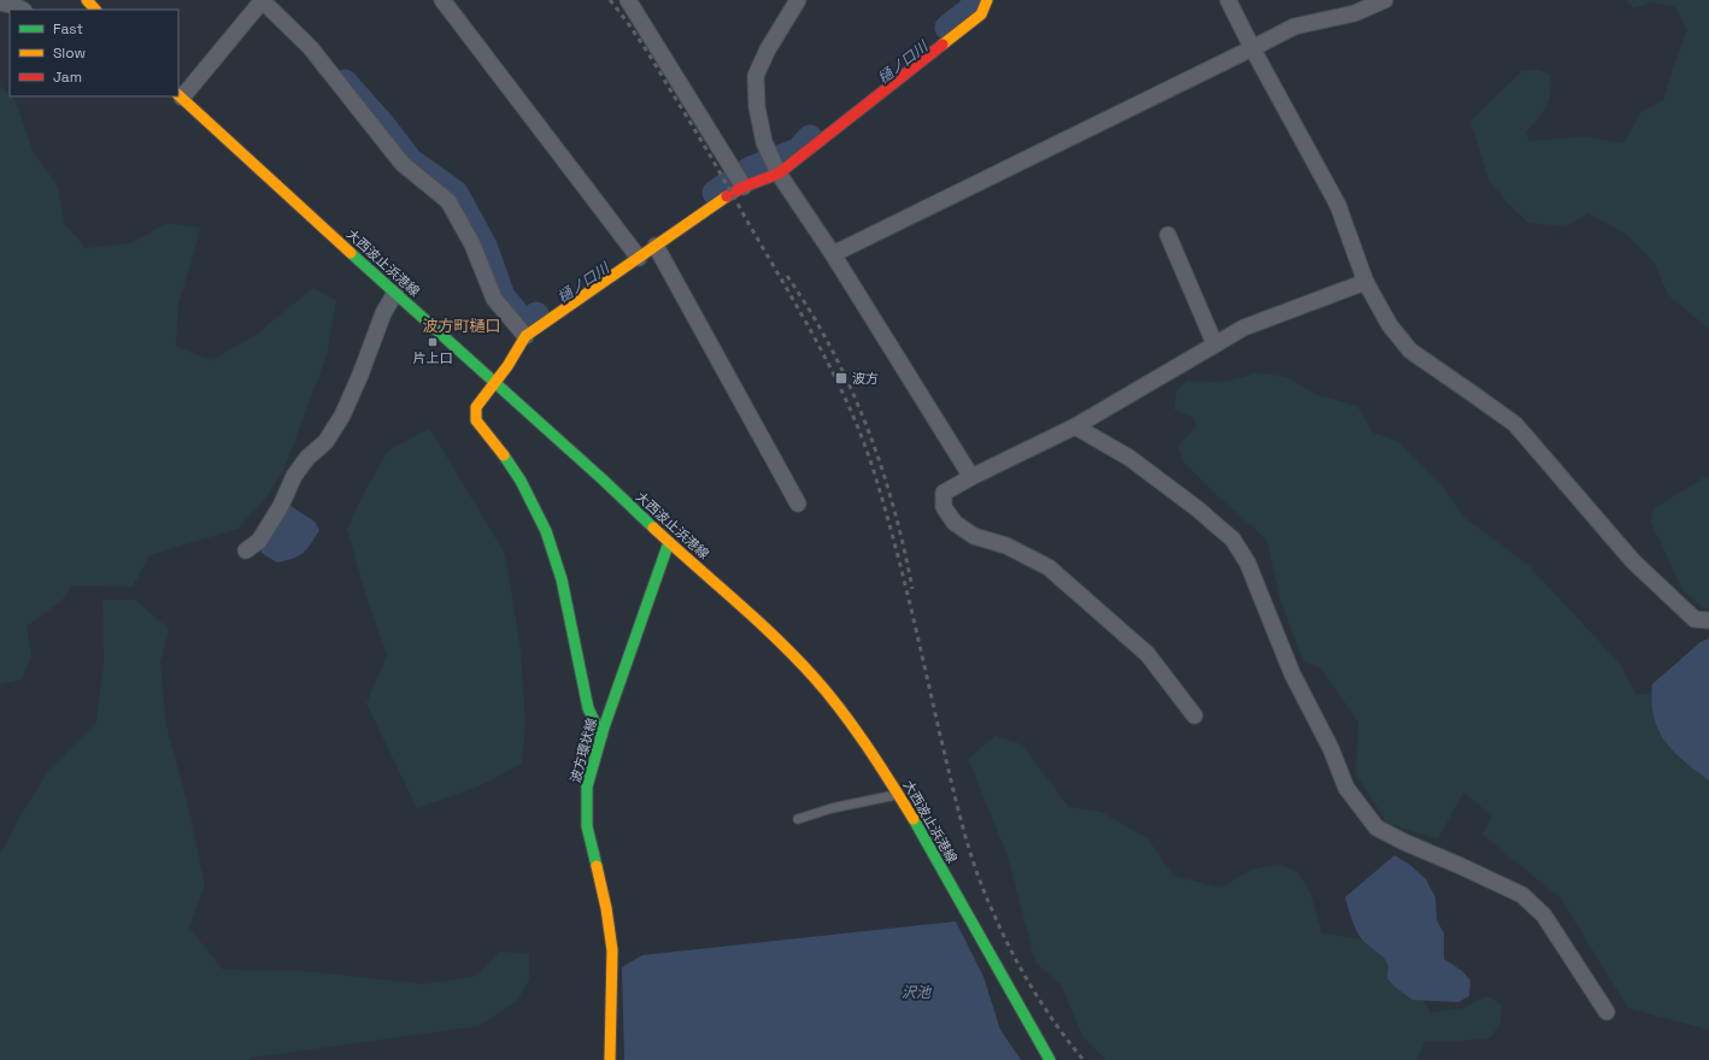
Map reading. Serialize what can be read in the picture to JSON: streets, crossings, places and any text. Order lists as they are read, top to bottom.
{
  "streets": {
    "main road": ["大西波止浜港線", "波方環状線"]
  },
  "crossings": [
    ["大西波止浜港線", "波方環状線"]
  ],
  "districts": ["波方町樋口"],
  "water": ["樋ノ口川", "沢池"],
  "places": {
    "transit": ["片上口", "波方"]
  },
  "legend": ["Fast", "Slow", "Jam"]
}
